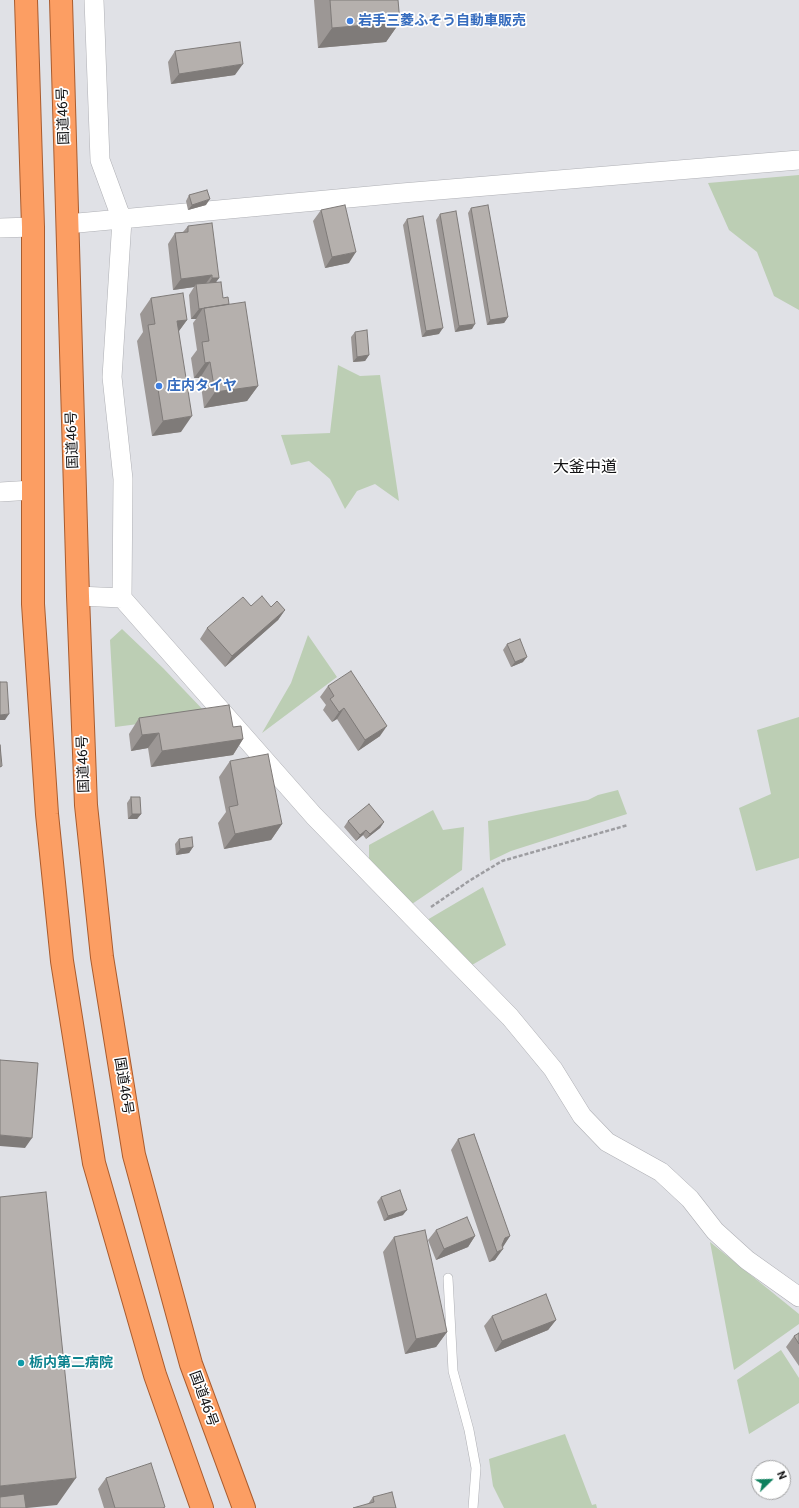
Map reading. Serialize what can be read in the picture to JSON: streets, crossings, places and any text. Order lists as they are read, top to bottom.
{
  "streets": {
    "highway": ["国道46号"]
  },
  "districts": ["大釜中道"],
  "places": ["岩手三菱ふそう自動車販売", "庄内タイヤ", "栃内第二病院"],
  "north": "top right"
}
